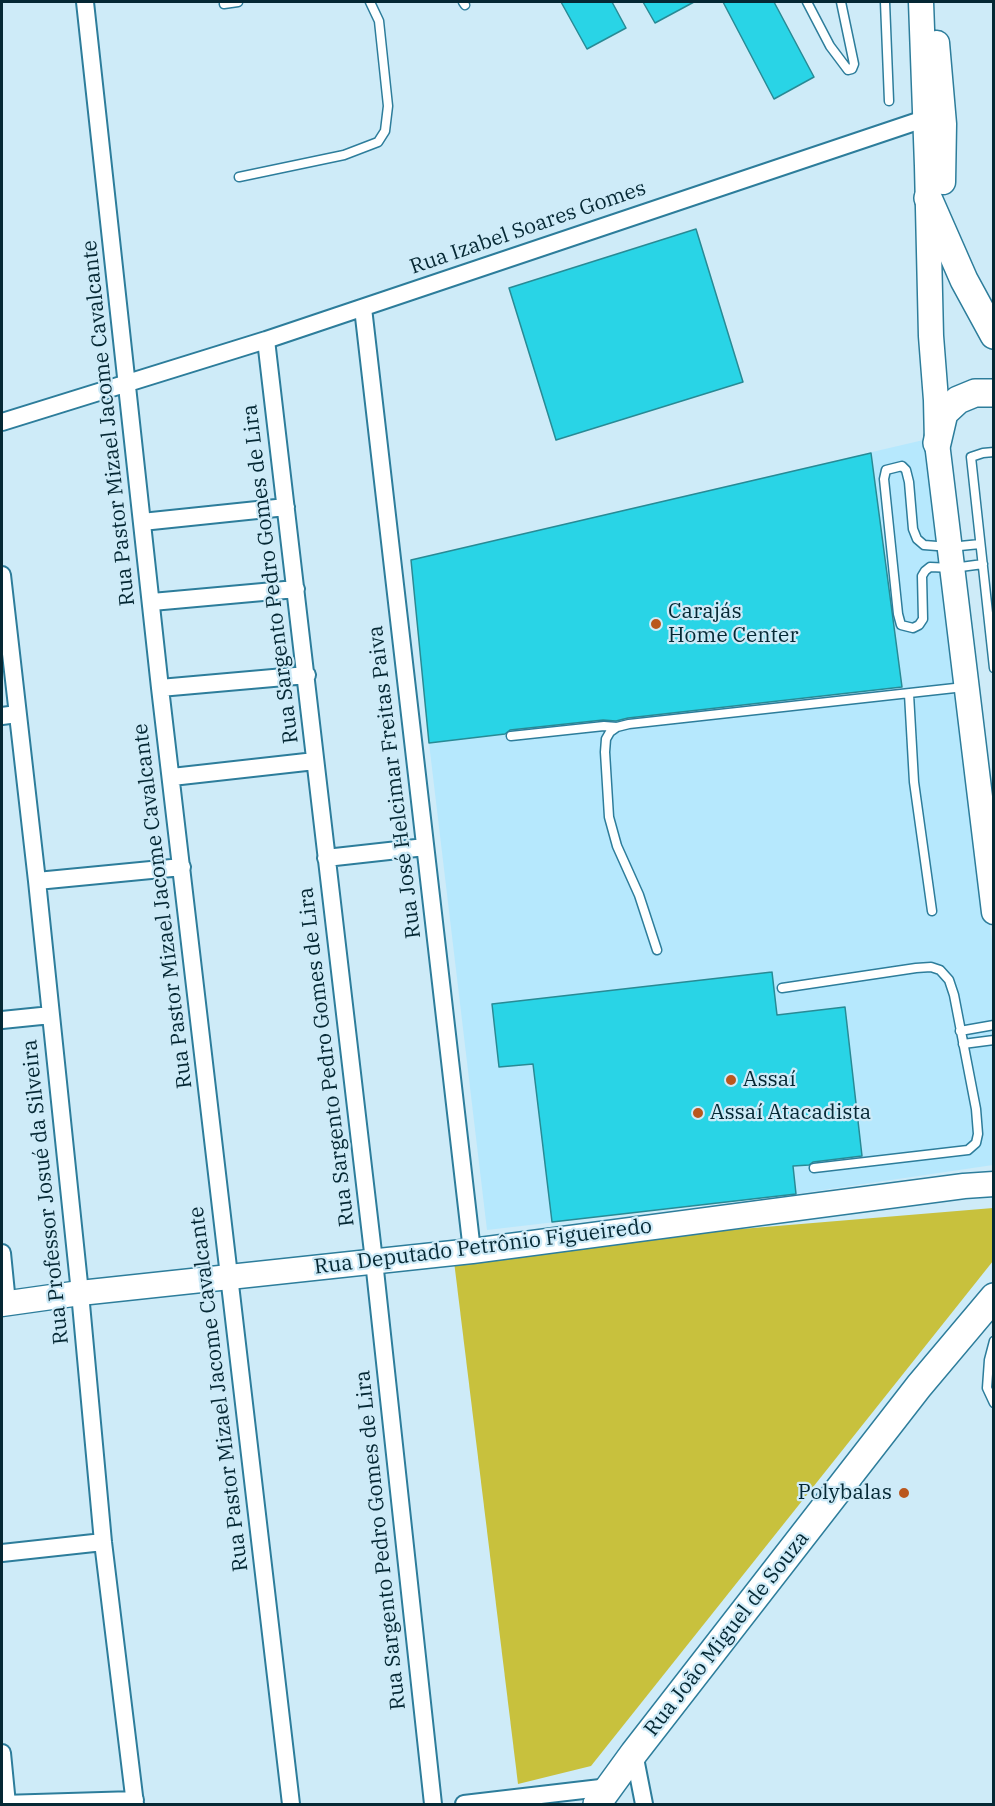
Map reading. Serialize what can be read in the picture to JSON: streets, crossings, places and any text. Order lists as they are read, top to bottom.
{
  "streets": {
    "main road": ["Rua Deputado Petrônio Figueiredo", "Rua João Miguel de Souza"],
    "street": [
      "Rua Izabel Soares Gomes",
      "Rua Pastor Mizael Jacome Cavalcante",
      "Rua Sargento Pedro Gomes de Lira",
      "Rua José Helcimar Freitas Paiva",
      "Rua Professor Josué da Silveira"
    ]
  },
  "crossings": [
    ["Rua Izabel Soares Gomes", "Rua Pastor Mizael Jacome Cavalcante"],
    ["Rua Izabel Soares Gomes", "Rua Sargento Pedro Gomes de Lira"],
    ["Rua Izabel Soares Gomes", "Rua José Helcimar Freitas Paiva"],
    ["Rua Pastor Mizael Jacome Cavalcante", "Rua Deputado Petrônio Figueiredo"],
    ["Rua Sargento Pedro Gomes de Lira", "Rua Deputado Petrônio Figueiredo"],
    ["Rua José Helcimar Freitas Paiva", "Rua Deputado Petrônio Figueiredo"],
    ["Rua Professor Josué da Silveira", "Rua Deputado Petrônio Figueiredo"]
  ],
  "places": [
    "Carajás Home Center",
    "Assaí",
    "Assaí Atacadista",
    "Polybalas"
  ]
}
